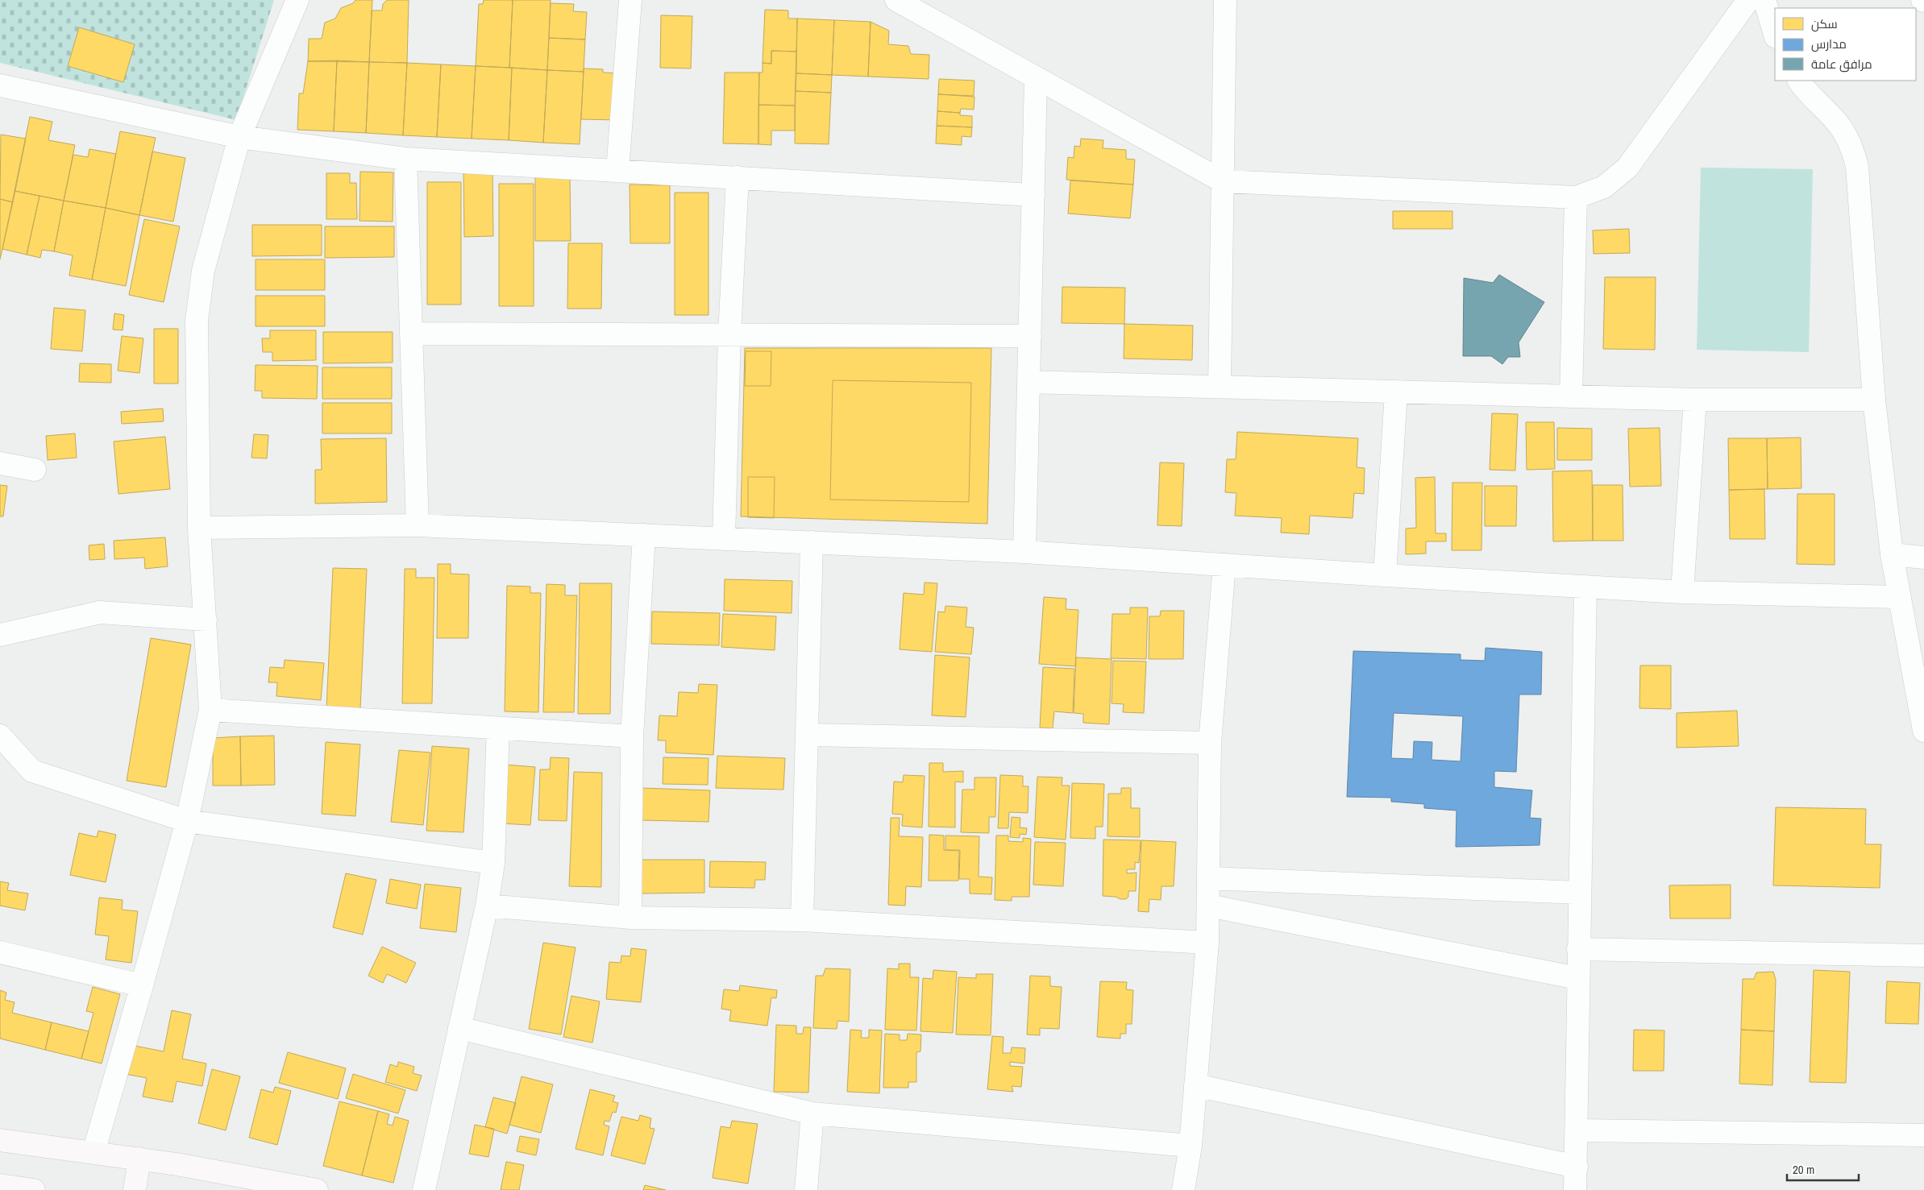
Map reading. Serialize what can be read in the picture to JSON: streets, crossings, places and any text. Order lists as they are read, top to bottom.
{
  "legend": ["سكن", "مدارس", "مرافق عامة"],
  "scale_bar": "20 m"
}
